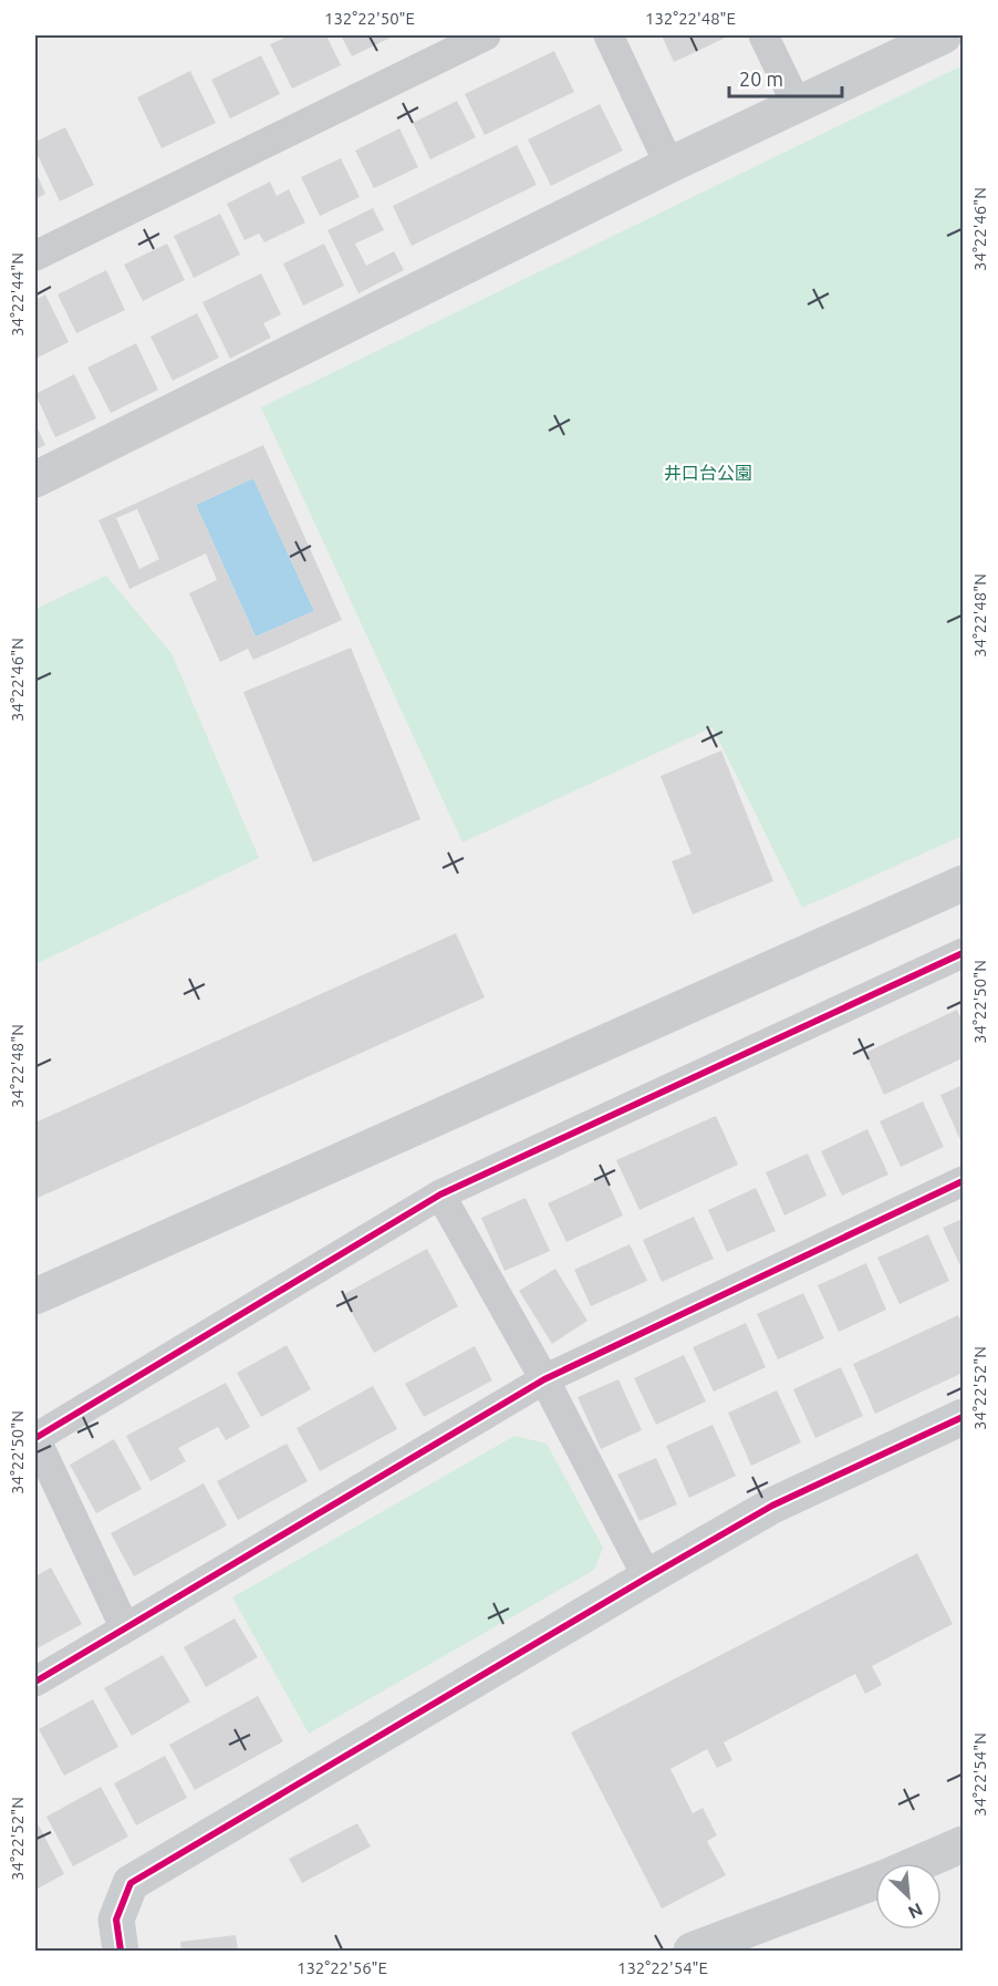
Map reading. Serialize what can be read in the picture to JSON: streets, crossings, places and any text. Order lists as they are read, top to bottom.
{
  "parks": ["井口台公園"],
  "scale_bar": "20 m",
  "north": "bottom right",
  "coordinates": [
    "132°22'50\"E",
    "132°22'48\"E",
    "34°22'46\"N",
    "34°22'44\"N",
    "34°22'48\"N",
    "34°22'50\"N",
    "34°22'52\"N",
    "34°22'54\"N",
    "132°22'56\"E",
    "132°22'54\"E"
  ]
}
